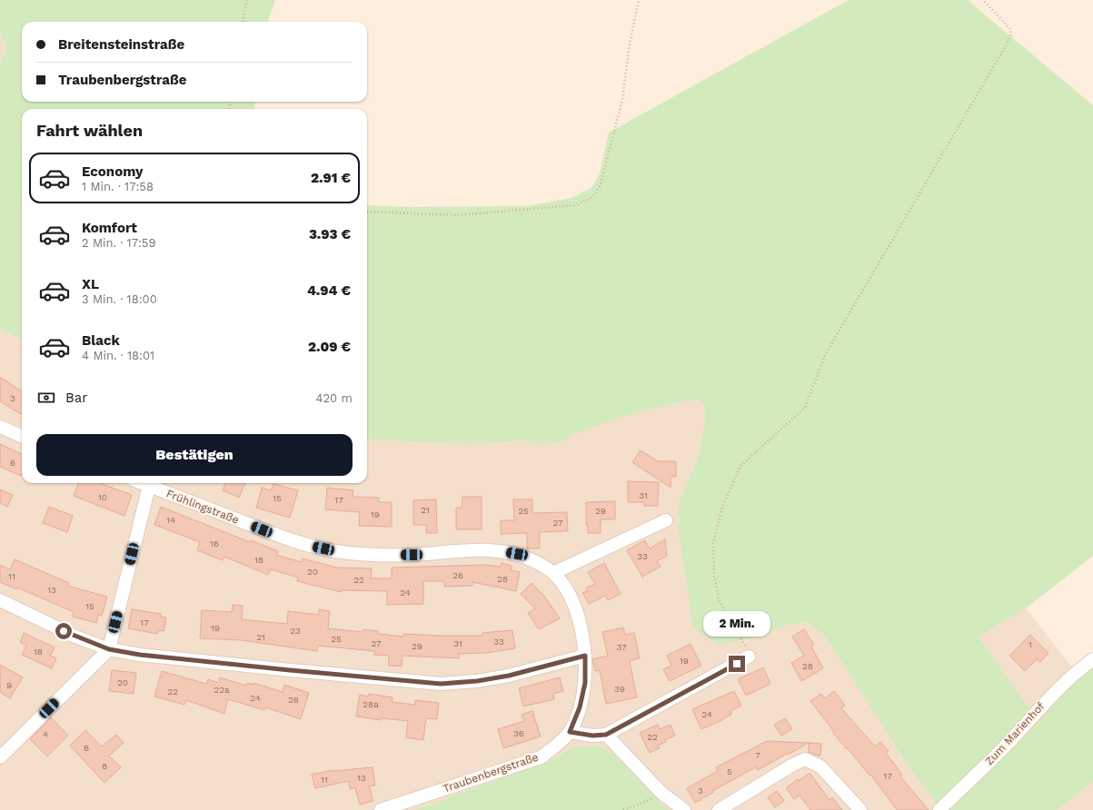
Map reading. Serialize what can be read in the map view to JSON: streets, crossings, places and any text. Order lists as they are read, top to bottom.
{
  "streets": {
    "street": ["Frühlingstraße", "Zum Marienhof", "Traubenbergstraße"]
  },
  "crossings": [
    ["Frühlingstraße", "Traubenbergstraße"]
  ],
  "house_numbers": [
    "3",
    "6",
    "31",
    "10",
    "15",
    "17",
    "21",
    "25",
    "29",
    "19",
    "14",
    "27",
    "16",
    "33",
    "18",
    "20",
    "26",
    "11",
    "28",
    "22",
    "13",
    "24",
    "15",
    "17",
    "19",
    "23",
    "21",
    "25",
    "33",
    "27",
    "31",
    "1",
    "29",
    "37",
    "18",
    "19",
    "28",
    "20",
    "9",
    "39",
    "22a",
    "22",
    "24",
    "26",
    "28a",
    "24",
    "36",
    "4",
    "22",
    "6",
    "7",
    "8",
    "5",
    "17",
    "13",
    "11",
    "3"
  ],
  "page": {
    "banner": ["Breitensteinstraße", "Traubenbergstraße"],
    "heading": "Fahrt wählen",
    "list": [
      {
        "name": "Economy",
        "note": "1 Min. · 17:58",
        "value": "2.91 €"
      },
      {
        "name": "Komfort",
        "note": "2 Min. · 17:59",
        "value": "3.93 €"
      },
      {
        "name": "XL",
        "note": "3 Min. · 18:00",
        "value": "4.94 €"
      },
      {
        "name": "Black",
        "note": "4 Min. · 18:01",
        "value": "2.09 €"
      }
    ],
    "pay": ["Bar", "420 m"],
    "buttons": "Bestätigen",
    "bubble": "2 Min."
  }
}
